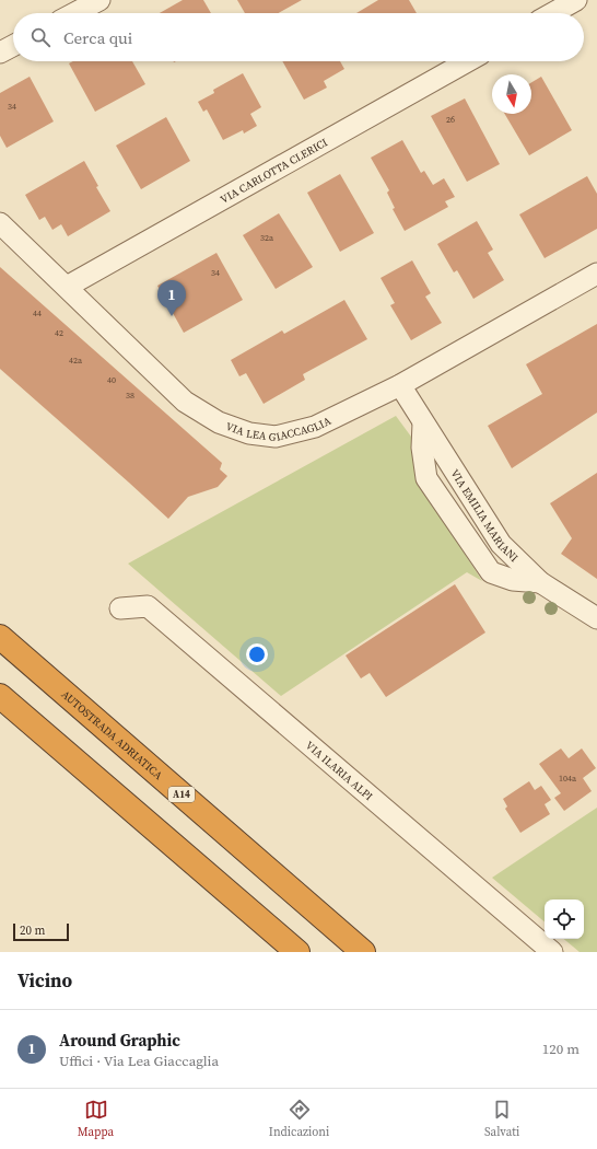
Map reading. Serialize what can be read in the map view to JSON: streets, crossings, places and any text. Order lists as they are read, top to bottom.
{
  "streets": {
    "highway": ["AUTOSTRADA ADRIATICA", "A14"],
    "street": [
      "VIA CARLOTTA CLERICI",
      "VIA LEA GIACCAGLIA",
      "VIA EMILIA MARIANI",
      "VIA ILARIA ALPI"
    ]
  },
  "crossings": [
    ["VIA CARLOTTA CLERICI", "VIA LEA GIACCAGLIA"],
    ["VIA LEA GIACCAGLIA", "VIA EMILIA MARIANI"]
  ],
  "house_numbers": [
    "34",
    "26",
    "32a",
    "34",
    "44",
    "42",
    "42a",
    "40",
    "38",
    "104a"
  ],
  "scale_bar": "20 m",
  "north": "bottom",
  "page": {
    "search": "Cerca qui",
    "pins": "1",
    "scale": "20 m",
    "heading": "Vicino",
    "list": [
      {
        "mark": "1",
        "name": "Around Graphic",
        "note": "Uffici · Via Lea Giaccaglia",
        "value": "120 m"
      }
    ],
    "nav": ["Mappa", "Indicazioni", "Salvati"]
  }
}
